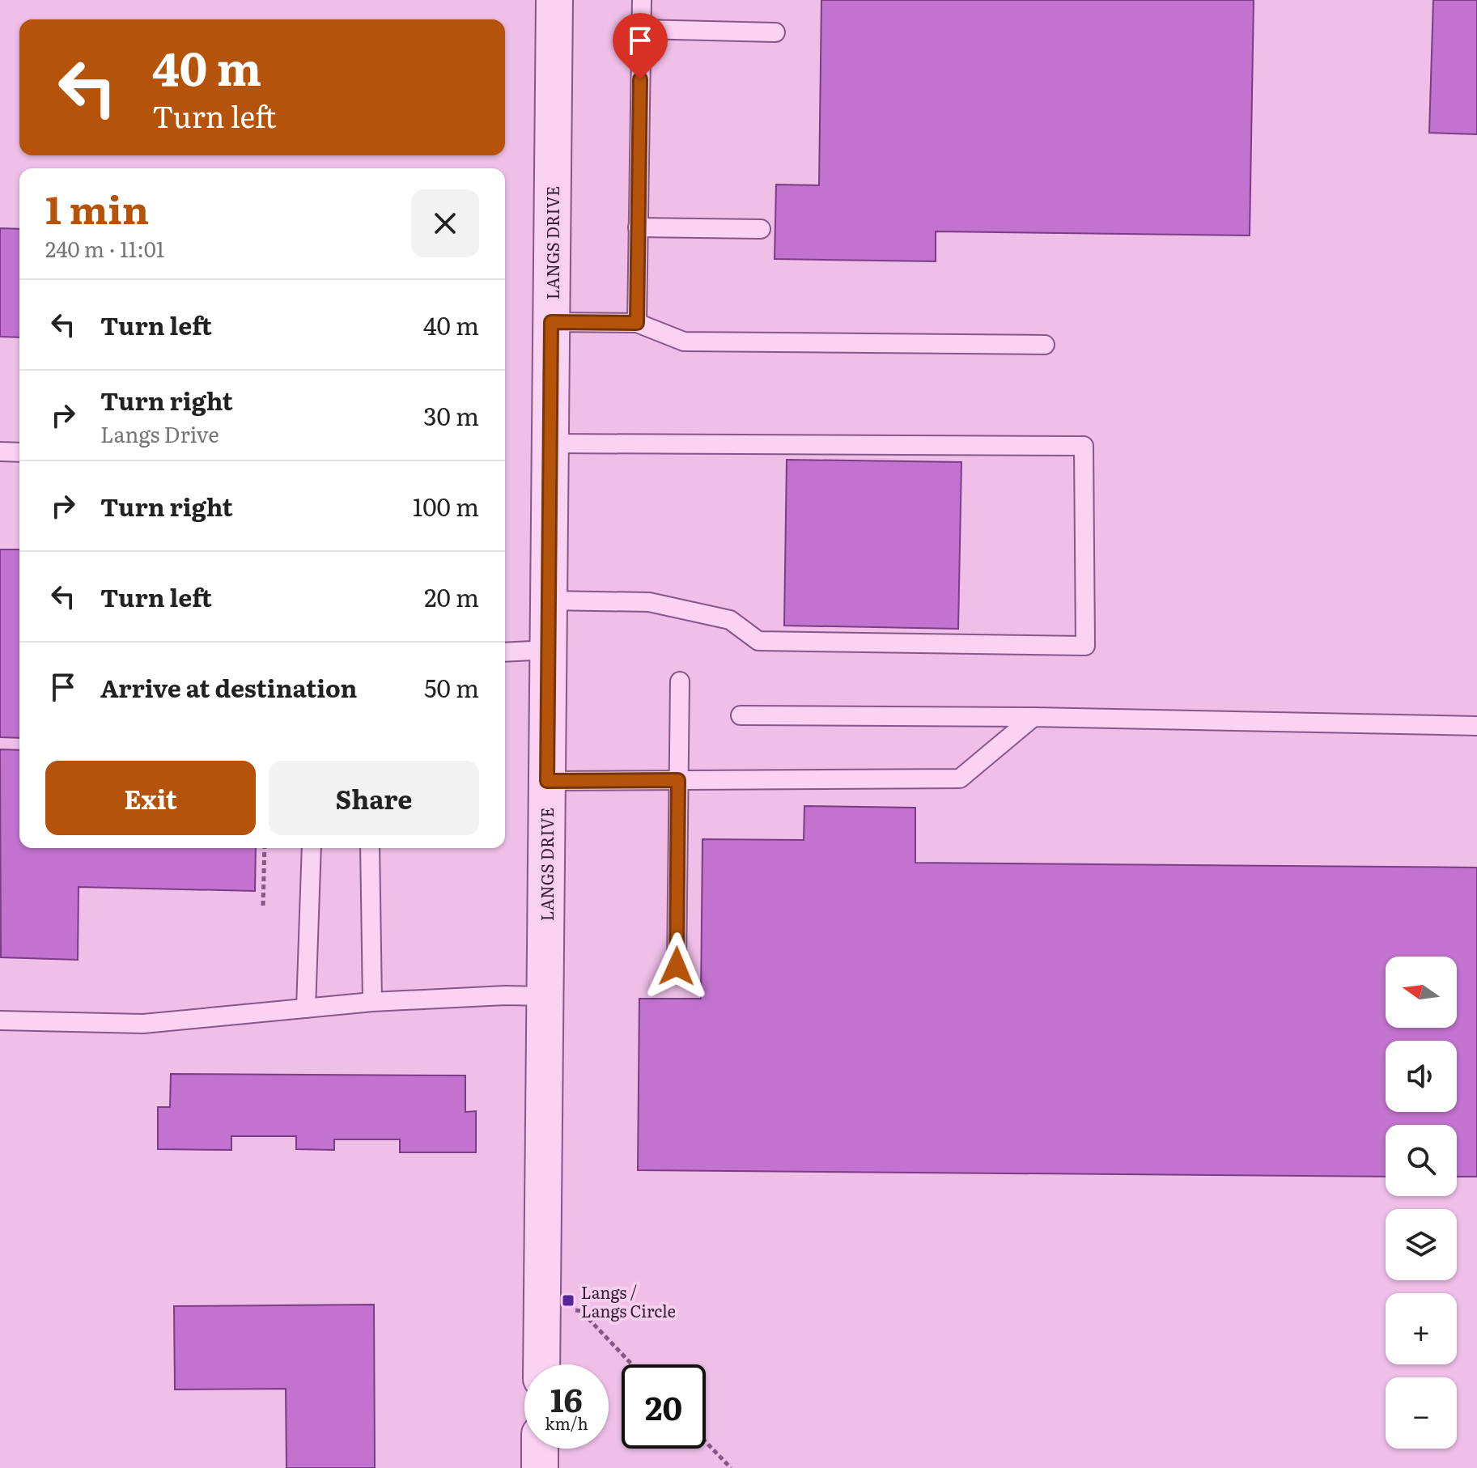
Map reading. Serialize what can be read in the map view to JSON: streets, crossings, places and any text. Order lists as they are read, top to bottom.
{
  "streets": {
    "street": ["LANGS DRIVE"]
  },
  "places": {
    "transit": ["Langs / Langs Circle"]
  },
  "north": "left",
  "page": {
    "turn": ["40 m", "Turn left"],
    "heading": ["1 min", "240 m · 11:01"],
    "list": [
      {
        "name": "Turn left",
        "value": "40 m"
      },
      {
        "name": "Turn right",
        "note": "Langs Drive",
        "value": "30 m"
      },
      {
        "name": "Turn right",
        "value": "100 m"
      },
      {
        "name": "Turn left",
        "value": "20 m"
      },
      {
        "name": "Arrive at destination",
        "value": "50 m"
      }
    ],
    "buttons": ["Exit", "Share"],
    "map_buttons": ["+", "−"],
    "speed": "16 km/h",
    "limit": "20"
  }
}
